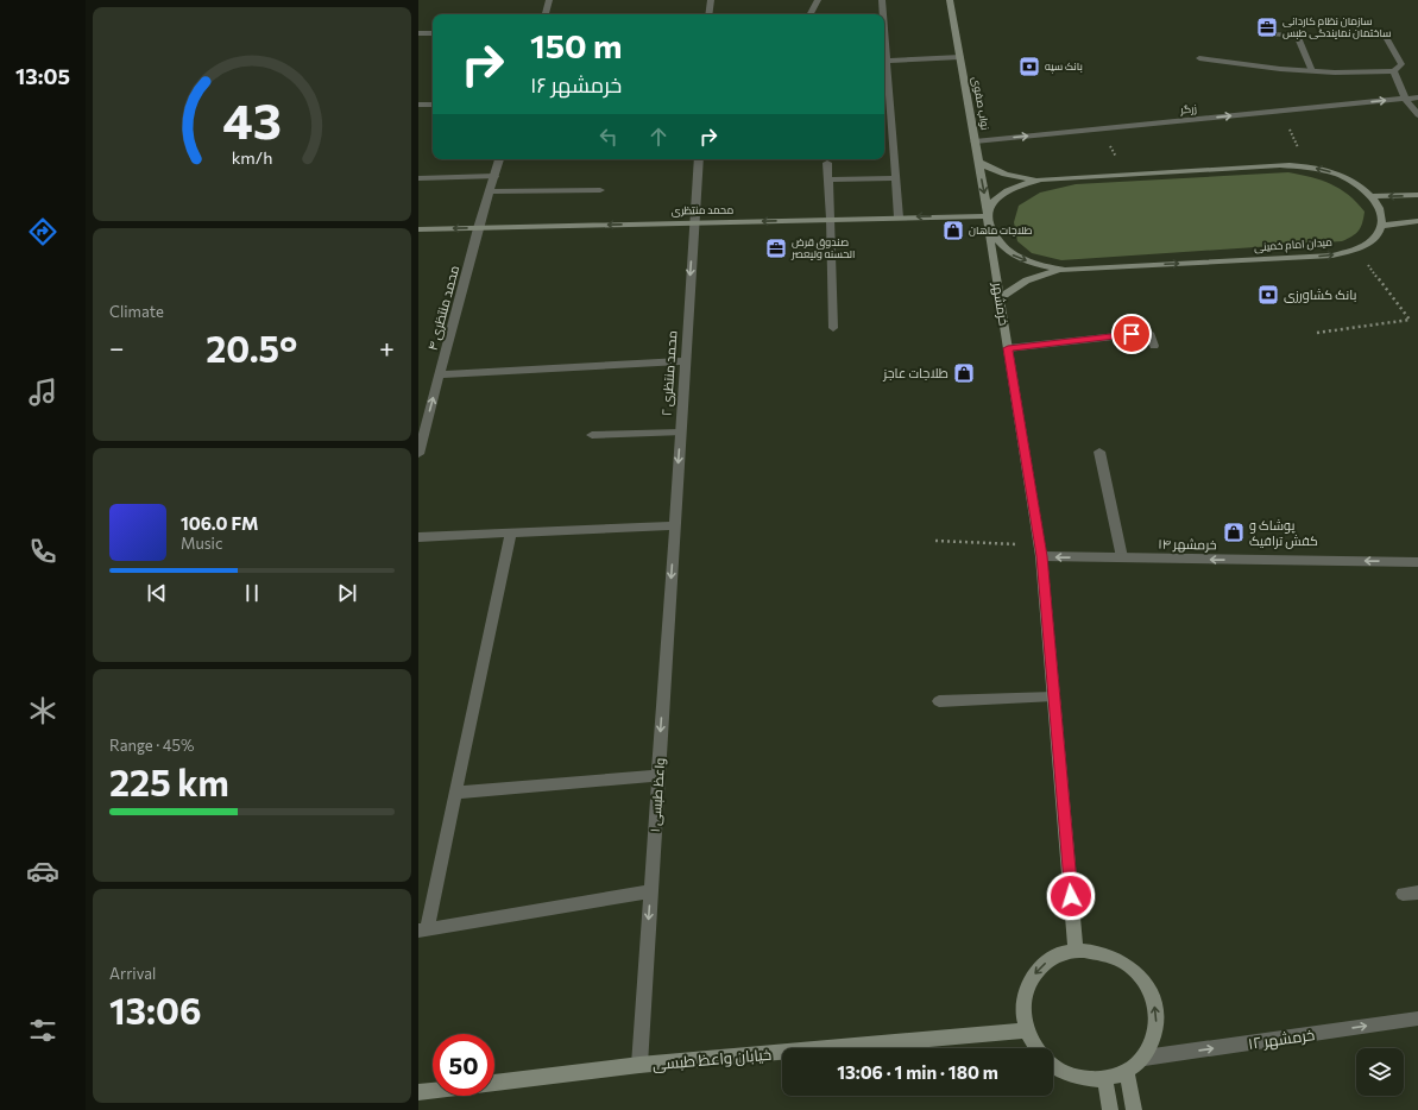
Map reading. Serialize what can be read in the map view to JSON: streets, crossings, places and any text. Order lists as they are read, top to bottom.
{
  "streets": {
    "main road": [
      "نواب صفوی",
      "محمد منتظری",
      "میدان امام خمینی",
      "خرمشهر",
      "خیابان واعظ طبسی"
    ],
    "street": [
      "زرگر",
      "محمد منتظری ۴",
      "محمد منتظری ۲",
      "خرمشهر ۱۴",
      "واعظ طبسی ۱",
      "خرمشهر ۱۲"
    ]
  },
  "crossings": [
    ["نواب صفوی", "زرگر"],
    ["نواب صفوی", "محمد منتظری"],
    ["نواب صفوی", "میدان امام خمینی"],
    ["نواب صفوی", "خرمشهر"],
    ["محمد منتظری", "میدان امام خمینی"],
    ["محمد منتظری", "خرمشهر"],
    ["محمد منتظری", "محمد منتظری ۴"],
    ["محمد منتظری", "محمد منتظری ۲"],
    ["میدان امام خمینی", "خرمشهر"],
    ["خرمشهر", "خرمشهر ۱۴"],
    ["محمد منتظری ۲", "واعظ طبسی ۱"],
    ["واعظ طبسی ۱", "خیابان واعظ طبسی"]
  ],
  "one_way": [
    "محمد منتظری",
    "محمد منتظری ۲",
    "خرمشهر ۱۴",
    "واعظ طبسی ۱",
    "خرمشهر ۱۲"
  ],
  "places": {
    "office": ["سازمان نظام کاردانی ساختمان نمایندگی طبس", "صندوق قرض الحسنه ولیعصر"],
    "bank": ["بانک سپه", "بانک کشاورزی"],
    "shop": ["طلاجات ماهان", "طلاجات عاجز", "پوشاک و کفش ترافیک"]
  },
  "page": {
    "tabs": "13:05",
    "turn": ["150 m", "خرمشهر ۱۶"],
    "tile": [
      "Climate",
      ["Range · 45%", "225 km"],
      ["Arrival", "13:06"]
    ],
    "heat": ["−", "20.5°", "+"],
    "song": ["106.0 FM", "Music"],
    "limit": "50",
    "trip": "13:06 · 1 min · 180 m",
    "gauge": ["43", "km/h"]
  }
}
